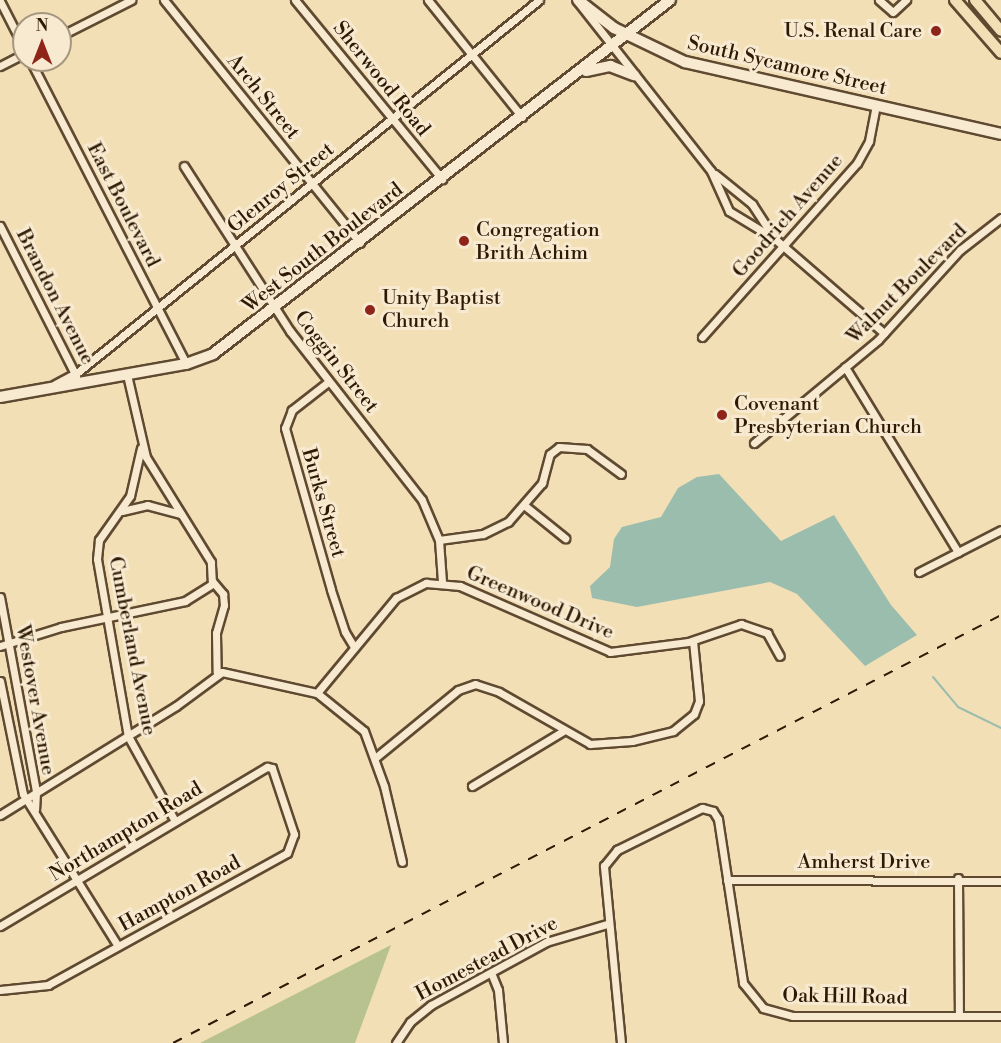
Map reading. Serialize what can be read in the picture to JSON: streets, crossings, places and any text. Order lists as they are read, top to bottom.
{
  "streets": {
    "street": [
      "South Sycamore Street",
      "Sherwood Road",
      "Arch Street",
      "Glenroy Street",
      "East Boulevard",
      "Goodrich Avenue",
      "West South Boulevard",
      "Walnut Boulevard",
      "Brandon Avenue",
      "Coggin Street",
      "Burks Street",
      "Greenwood Drive",
      "Cumberland Avenue",
      "Westover Avenue",
      "Northampton Road",
      "Amherst Drive",
      "Hampton Road",
      "Homestead Drive",
      "Oak Hill Road"
    ]
  },
  "crossings": [
    ["South Sycamore Street", "Goodrich Avenue"],
    ["South Sycamore Street", "West South Boulevard"],
    ["Sherwood Road", "Glenroy Street"],
    ["Sherwood Road", "West South Boulevard"],
    ["Arch Street", "Glenroy Street"],
    ["Arch Street", "West South Boulevard"],
    ["Glenroy Street", "East Boulevard"],
    ["Glenroy Street", "West South Boulevard"],
    ["Glenroy Street", "Brandon Avenue"],
    ["Glenroy Street", "Coggin Street"],
    ["East Boulevard", "West South Boulevard"],
    ["West South Boulevard", "Brandon Avenue"],
    ["West South Boulevard", "Coggin Street"],
    ["Coggin Street", "Burks Street"],
    ["Coggin Street", "Greenwood Drive"],
    ["Burks Street", "Greenwood Drive"],
    ["Cumberland Avenue", "Northampton Road"],
    ["Westover Avenue", "Northampton Road"],
    ["Westover Avenue", "Hampton Road"],
    ["Northampton Road", "Hampton Road"],
    ["Amherst Drive", "Oak Hill Road"],
    ["Homestead Drive", "Oak Hill Road"]
  ],
  "places": [
    "U.S. Renal Care",
    "Congregation Brith Achim",
    "Unity Baptist Church",
    "Covenant Presbyterian Church"
  ],
  "north": "top"
}
